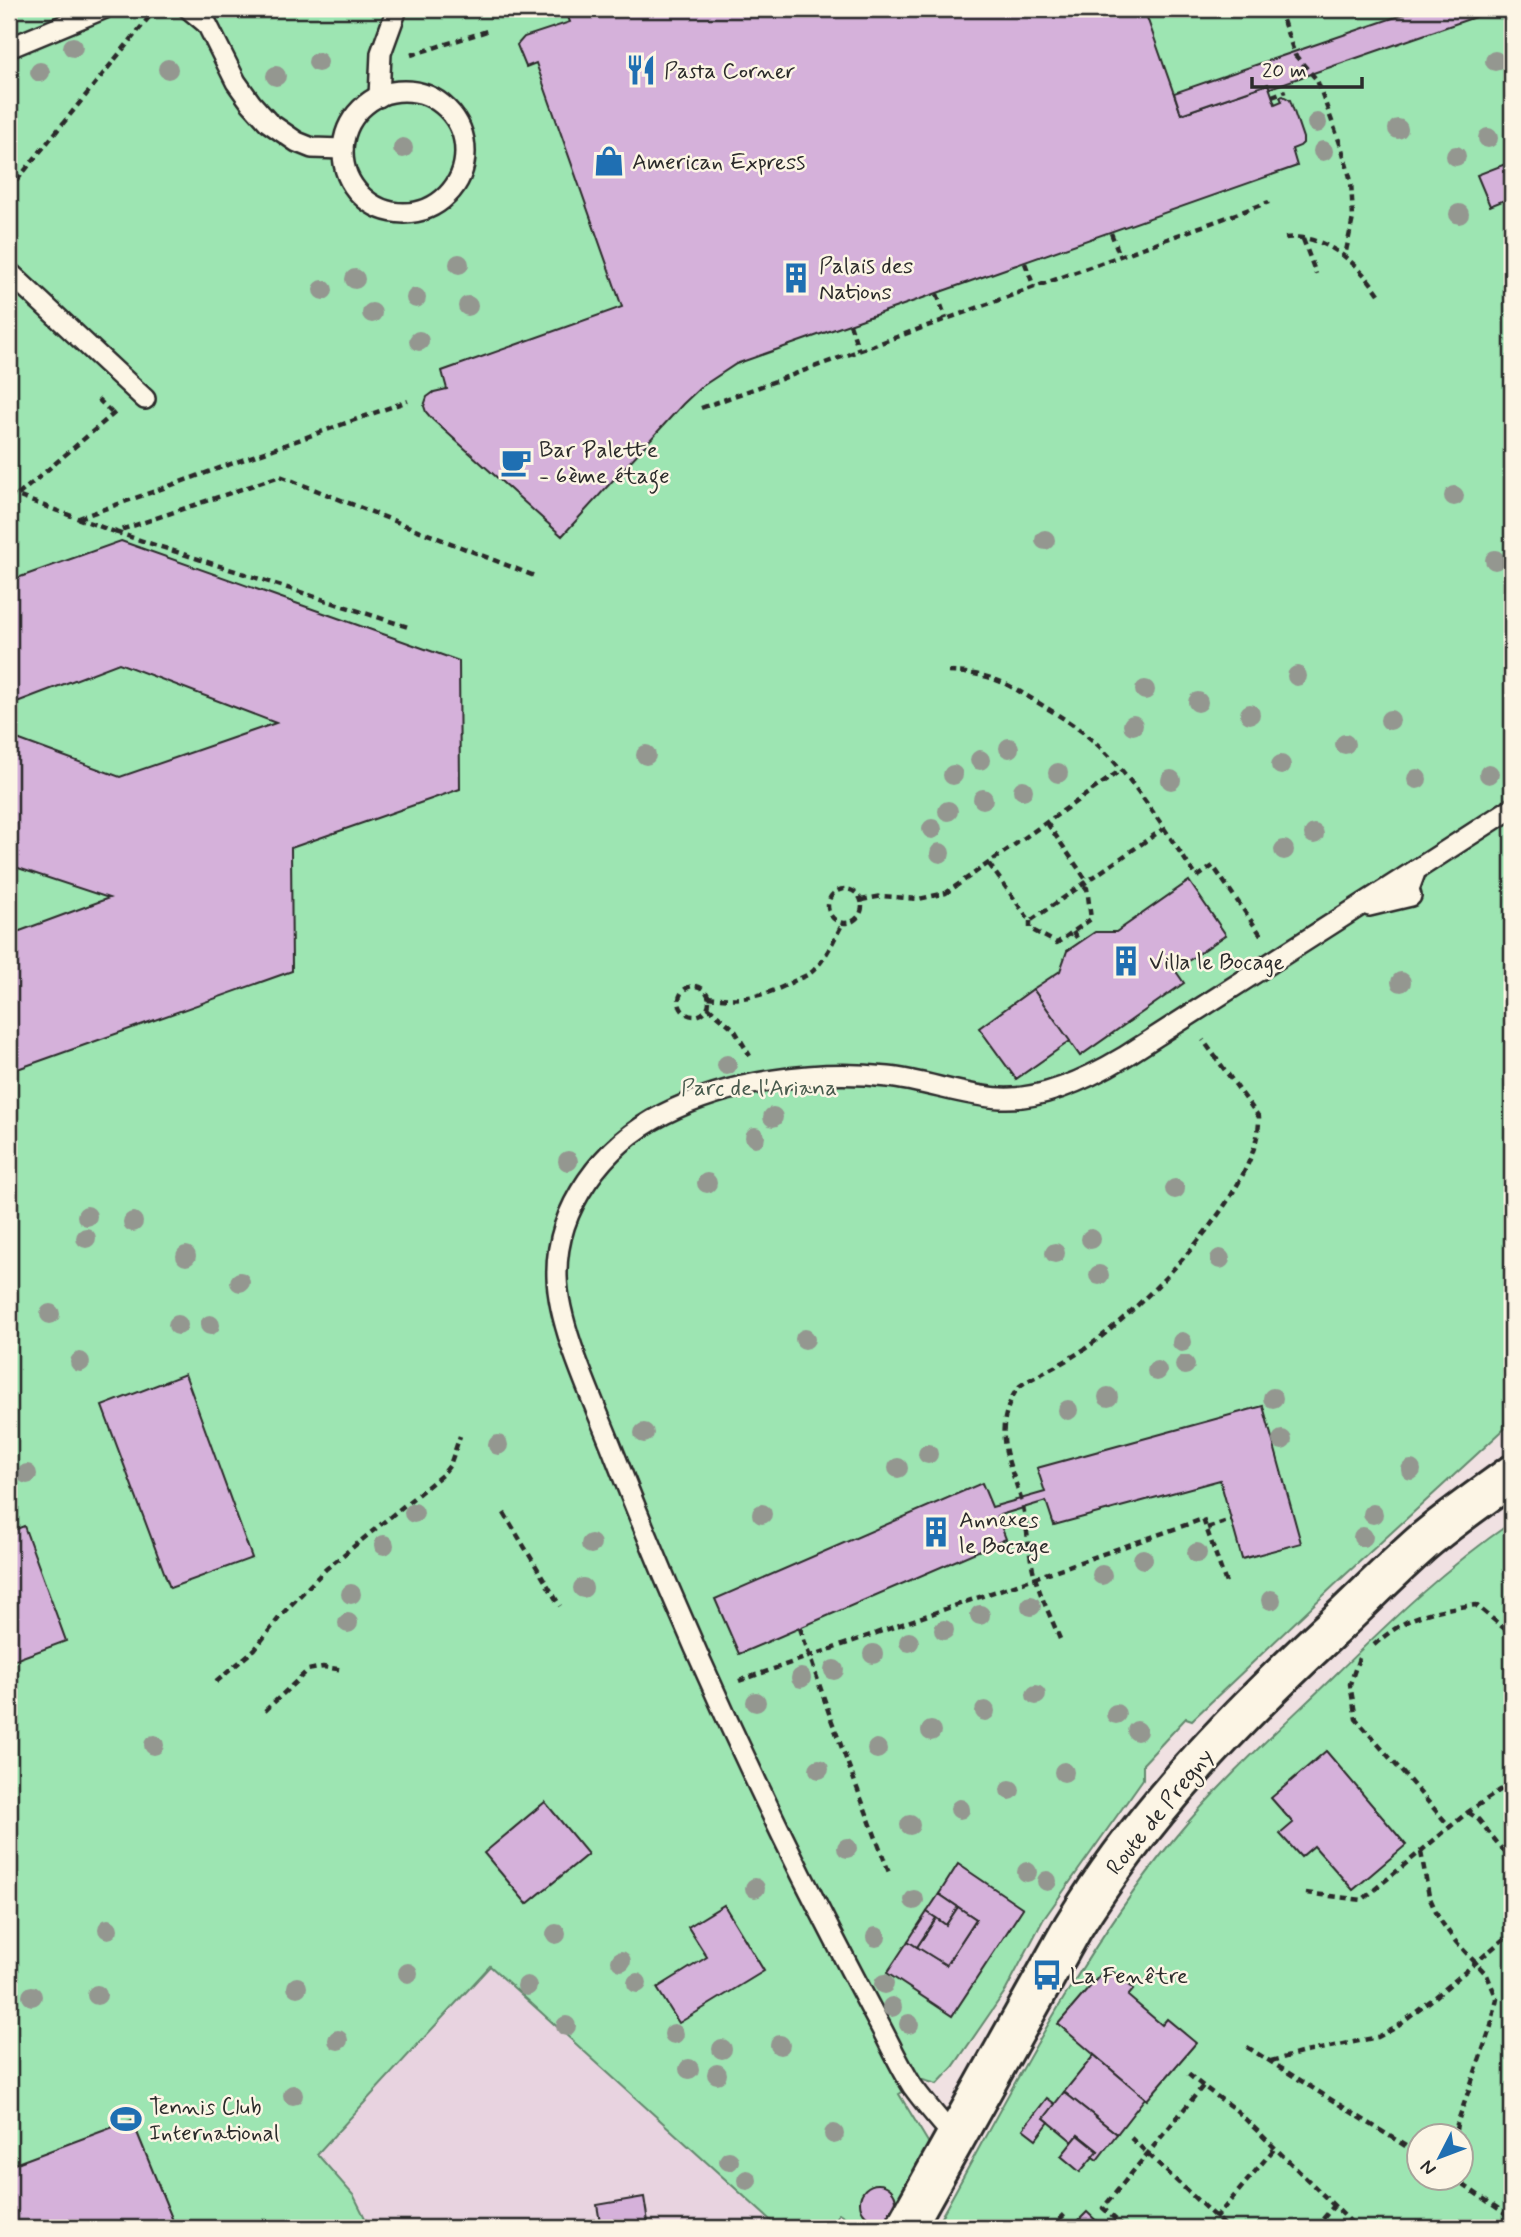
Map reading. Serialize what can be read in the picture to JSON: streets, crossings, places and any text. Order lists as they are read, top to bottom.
{
  "streets": {
    "street": ["Route de Pregny"]
  },
  "parks": ["Parc de l'Ariana"],
  "places": {
    "restaurant": ["Pasta Corner"],
    "shop": ["American Express"],
    "building": ["Palais des Nations", "Villa le Bocage", "Annexes le Bocage"],
    "cafe": ["Bar Palette - 6ème étage"],
    "bus stop": ["La Fenêtre"],
    "sports": ["Tennis Club International"]
  },
  "scale_bar": "20 m",
  "north": "bottom left"
}
